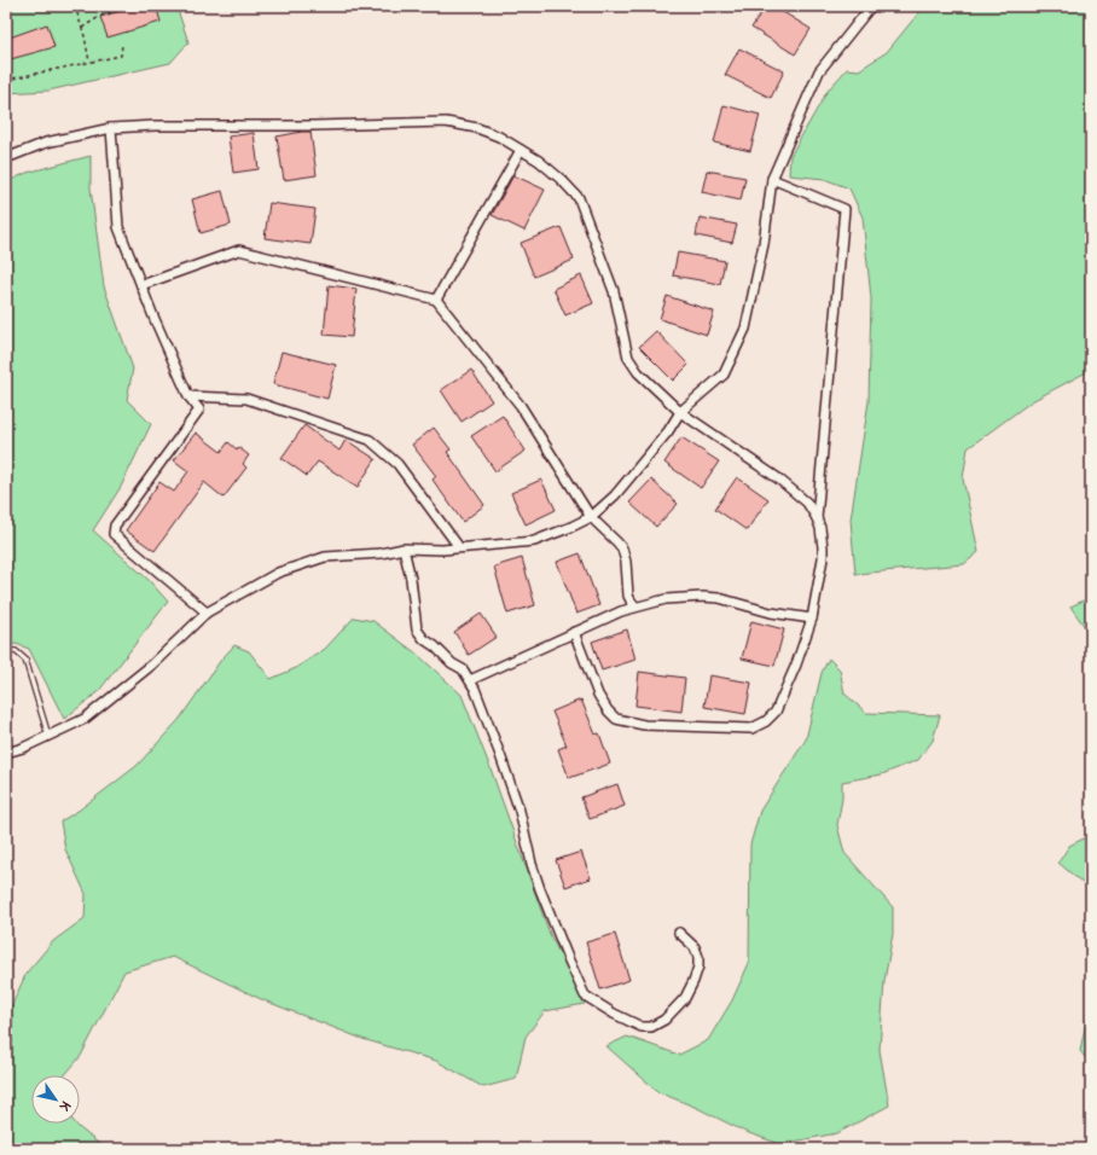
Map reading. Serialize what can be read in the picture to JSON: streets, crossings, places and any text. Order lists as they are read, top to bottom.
{
  "north": "bottom right"
}
